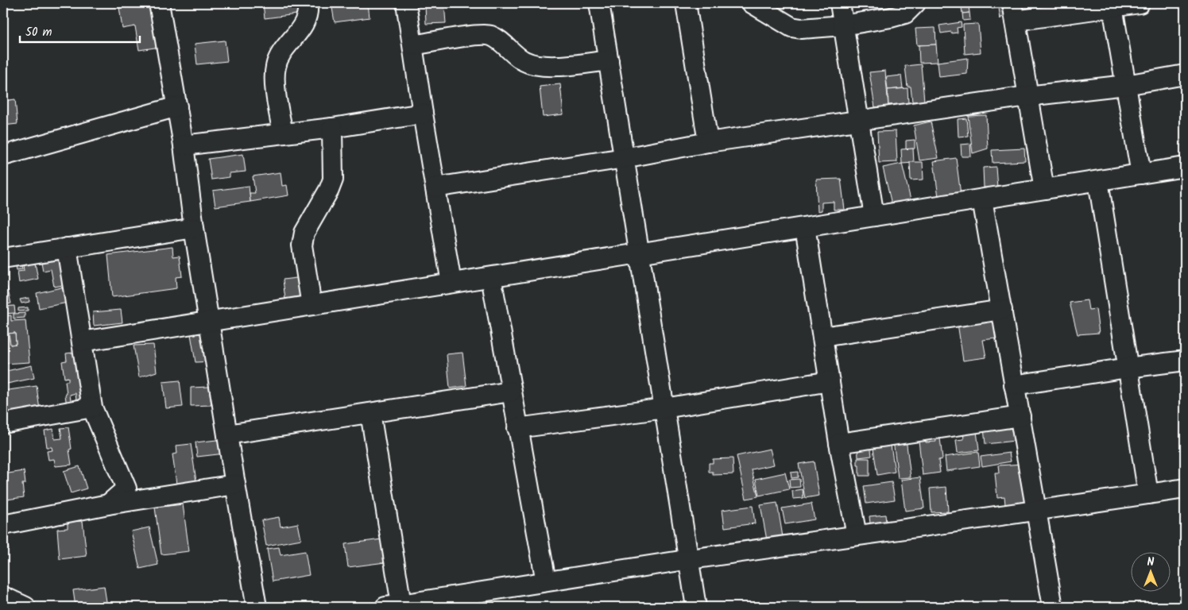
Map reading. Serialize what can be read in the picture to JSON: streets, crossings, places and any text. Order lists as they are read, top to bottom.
{
  "scale_bar": "50 m",
  "north": "top"
}
